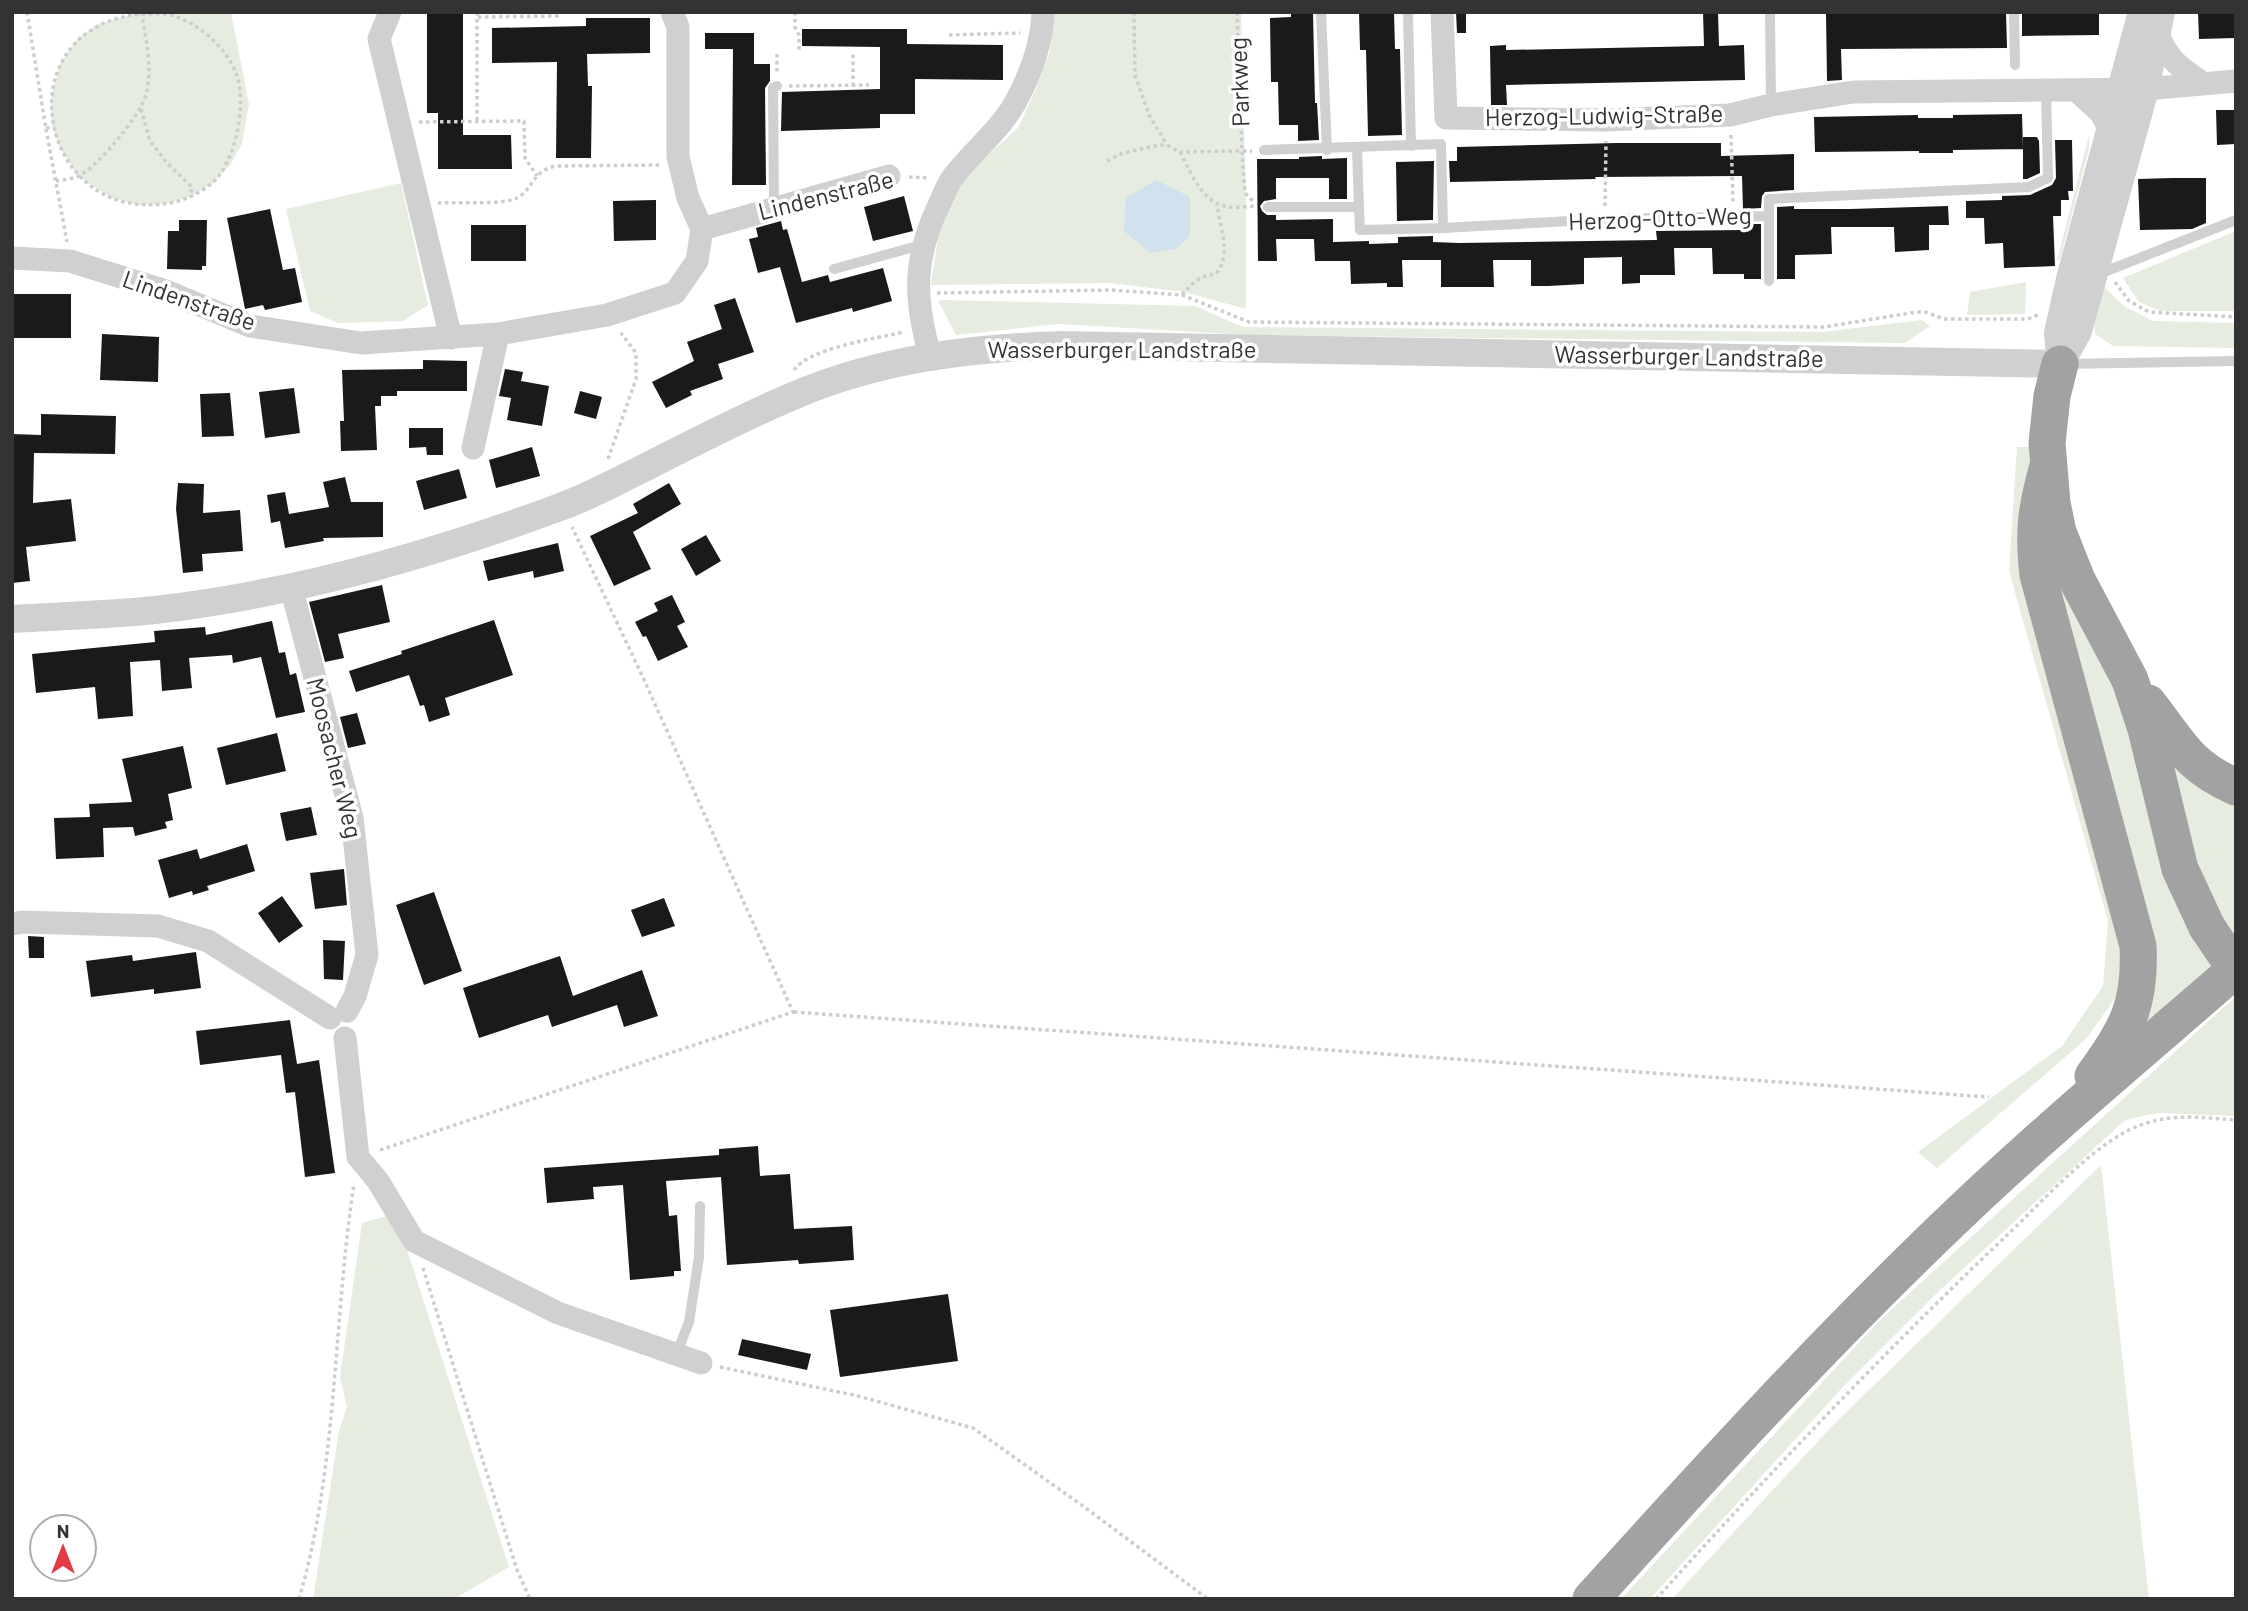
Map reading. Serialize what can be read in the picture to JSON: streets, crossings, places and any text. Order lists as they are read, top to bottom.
{
  "streets": {
    "street": [
      "Herzog-Ludwig-Straße",
      "Lindenstraße",
      "Wasserburger Landstraße",
      "Moosacher Weg"
    ],
    "lane": ["Herzog-Otto-Weg"],
    "path": ["Parkweg"]
  },
  "crossings": [
    ["Herzog-Ludwig-Straße", "Herzog-Otto-Weg"],
    ["Wasserburger Landstraße", "Moosacher Weg"]
  ],
  "north": "top"
}
